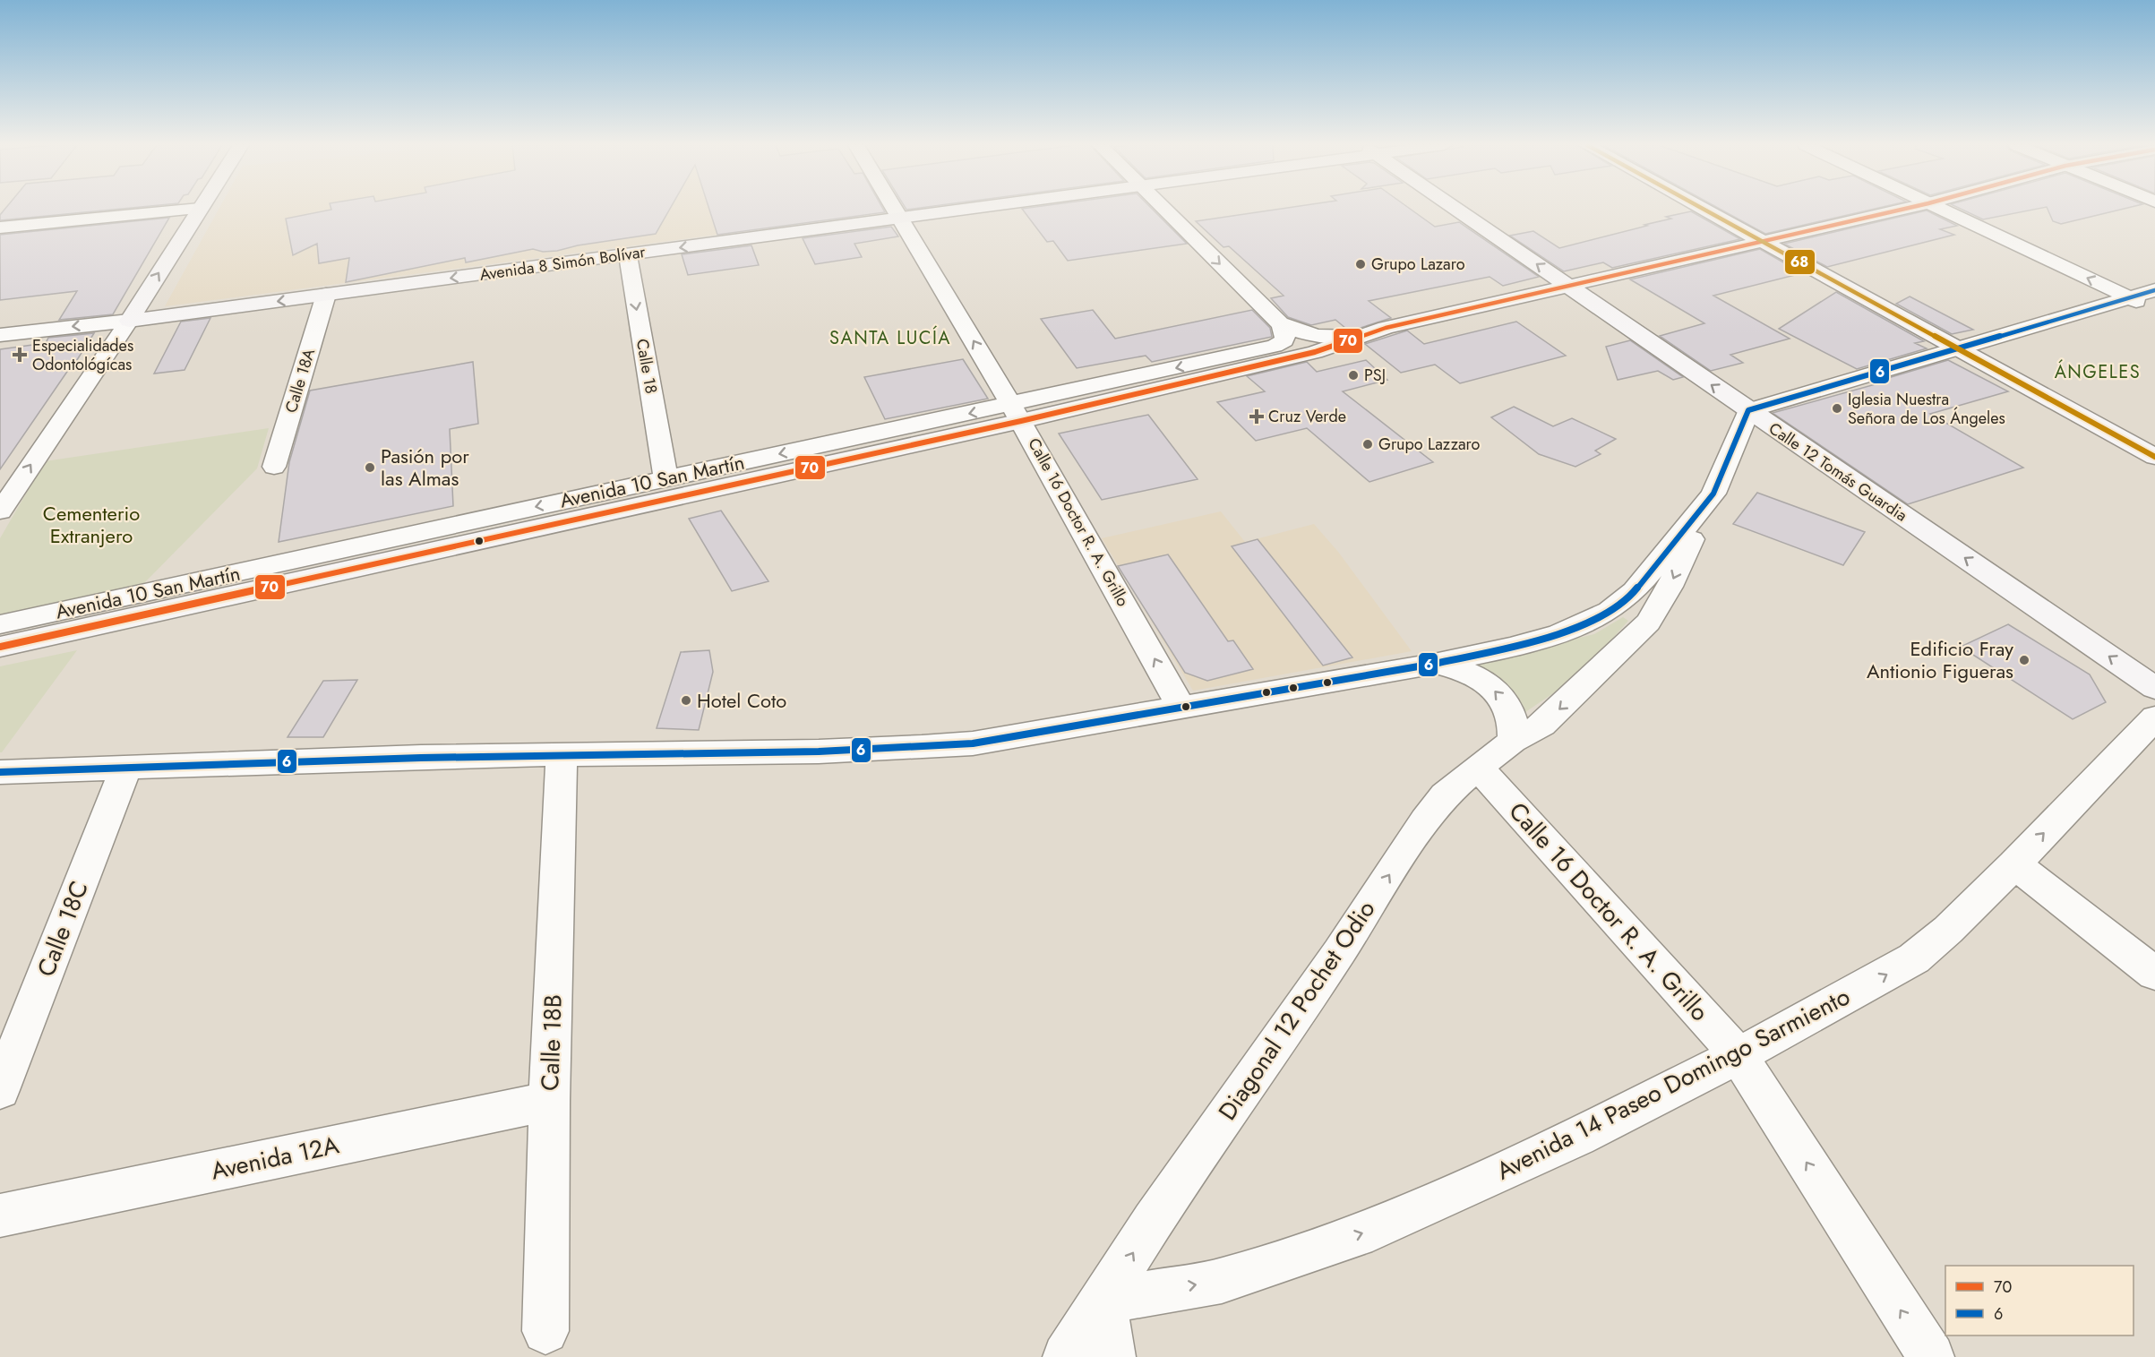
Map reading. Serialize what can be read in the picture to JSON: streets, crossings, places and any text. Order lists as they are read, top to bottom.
{
  "streets": {
    "street": [
      "Avenida 8 Simón Bolívar",
      "Calle 18",
      "Calle 18A",
      "Calle 12 Tomás Guardia",
      "Avenida 10 San Martín",
      "Calle 16 Doctor R. A. Grillo",
      "Calle 18C",
      "Diagonal 12 Pochet Odio",
      "Calle 18B",
      "Avenida 14 Paseo Domingo Sarmiento",
      "Avenida 12A"
    ]
  },
  "crossings": [
    ["Avenida 8 Simón Bolívar", "Calle 18"],
    ["Avenida 8 Simón Bolívar", "Calle 18A"],
    ["Avenida 8 Simón Bolívar", "Calle 16 Doctor R. A. Grillo"],
    ["Calle 18", "Avenida 10 San Martín"],
    ["Calle 12 Tomás Guardia", "Avenida 10 San Martín"],
    ["Avenida 10 San Martín", "Calle 16 Doctor R. A. Grillo"],
    ["Calle 16 Doctor R. A. Grillo", "Diagonal 12 Pochet Odio"],
    ["Calle 16 Doctor R. A. Grillo", "Avenida 14 Paseo Domingo Sarmiento"],
    ["Diagonal 12 Pochet Odio", "Avenida 14 Paseo Domingo Sarmiento"],
    ["Calle 18B", "Avenida 12A"]
  ],
  "one_way": [
    "Avenida 8 Simón Bolívar",
    "Calle 18",
    "Calle 16 Doctor R. A. Grillo",
    "Avenida 14 Paseo Domingo Sarmiento"
  ],
  "districts": ["SANTA LUCÍA", "ÁNGELES"],
  "parks": ["Cementerio Extranjero"],
  "places": {
    "other": [
      "Grupo Lazaro",
      "PSJ",
      "Iglesia Nuestra Señora de Los Ángeles",
      "Grupo Lazzaro",
      "Pasión por las Almas",
      "Edificio Fray Antionio Figueras",
      "Hotel Coto"
    ],
    "health": ["Especialidades Odontológícas", "Cruz Verde"]
  },
  "lines": ["transit line 70", "transit line 68", "transit line 6"],
  "legend": ["70", "6"]
}
